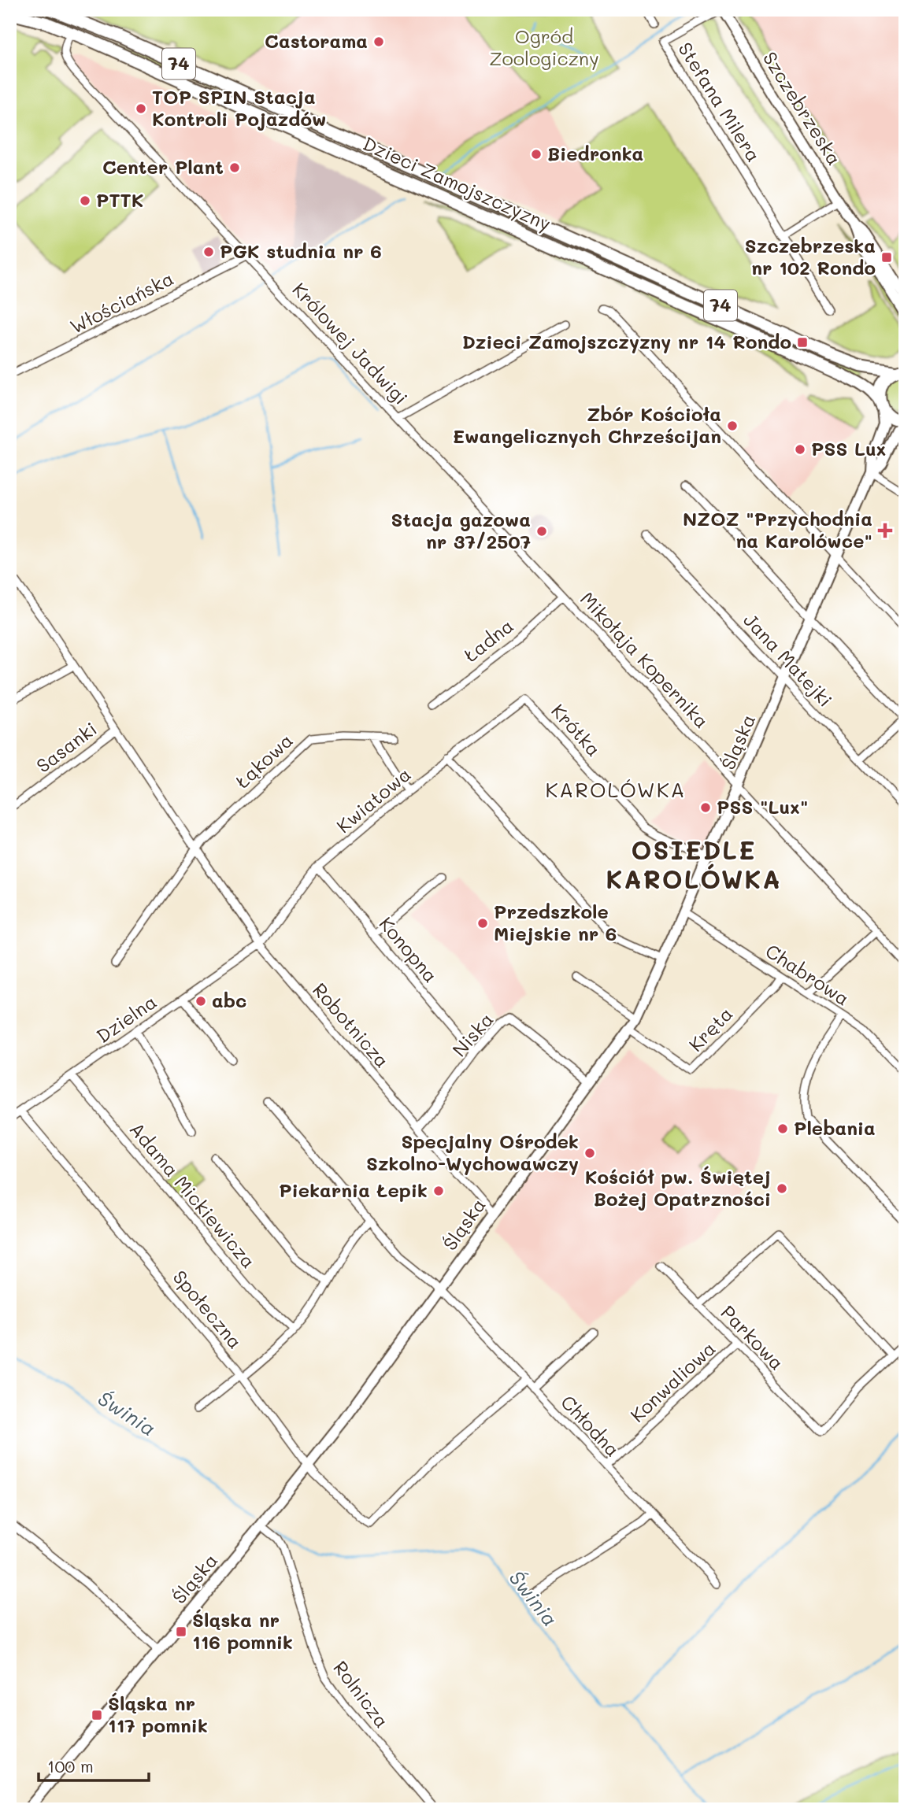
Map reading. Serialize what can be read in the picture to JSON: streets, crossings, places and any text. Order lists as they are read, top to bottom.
{
  "streets": {
    "main road": ["74", "Dzieci Zamojszczyzny"],
    "street": [
      "Stefana Milera",
      "Szczebrzeska",
      "Włościańska",
      "Królowej Jadwigi",
      "Ładna",
      "Mikołaja Kopernika",
      "Jana Matejki",
      "Krótka",
      "Śląska",
      "Sasanki",
      "Łąkowa",
      "Kwiatowa",
      "Konopna",
      "Chabrowa",
      "Dzielna",
      "Robotnicza",
      "Kręta",
      "Niska",
      "Adama Mickiewicza",
      "Społeczna",
      "Parkowa",
      "Konwaliowa",
      "Chłodna",
      "Rolnicza"
    ]
  },
  "crossings": [
    ["74", "Dzieci Zamojszczyzny"],
    ["74", "Śląska"],
    ["Stefana Milera", "Szczebrzeska"],
    ["Dzieci Zamojszczyzny", "Królowej Jadwigi"],
    ["Dzieci Zamojszczyzny", "Śląska"],
    ["Włościańska", "Królowej Jadwigi"],
    ["Królowej Jadwigi", "Ładna"],
    ["Królowej Jadwigi", "Mikołaja Kopernika"],
    ["Ładna", "Mikołaja Kopernika"],
    ["Mikołaja Kopernika", "Śląska"],
    ["Jana Matejki", "Śląska"],
    ["Krótka", "Śląska"],
    ["Krótka", "Kwiatowa"],
    ["Śląska", "Chabrowa"],
    ["Śląska", "Robotnicza"],
    ["Śląska", "Kręta"],
    ["Śląska", "Niska"],
    ["Śląska", "Społeczna"],
    ["Śląska", "Chłodna"],
    ["Śląska", "Rolnicza"],
    ["Sasanki", "Robotnicza"],
    ["Łąkowa", "Robotnicza"],
    ["Kwiatowa", "Konopna"],
    ["Kwiatowa", "Dzielna"],
    ["Kwiatowa", "Robotnicza"],
    ["Konopna", "Niska"],
    ["Chabrowa", "Kręta"],
    ["Dzielna", "Robotnicza"],
    ["Dzielna", "Adama Mickiewicza"],
    ["Dzielna", "Społeczna"],
    ["Robotnicza", "Niska"],
    ["Społeczna", "Chłodna"],
    ["Parkowa", "Konwaliowa"],
    ["Konwaliowa", "Chłodna"]
  ],
  "districts": ["KAROLÓWKA", "OSIEDLE KAROLÓWKA"],
  "water": ["Świnia"],
  "parks": ["Ogród Zoologiczny"],
  "places": {
    "other": [
      "Castorama",
      "TOP SPIN Stacja Kontroli Pojazdów",
      "Biedronka",
      "Center Plant",
      "PTTK",
      "PGK studnia nr 6",
      "Zbór Kościoła Ewangelicznych Chrześcijan",
      "PSS Lux",
      "Stacja gazowa nr 37/2507",
      "PSS \"Lux\"",
      "Przedszkole Miejskie nr 6",
      "abc",
      "Plebania",
      "Specjalny Ośrodek Szkolno-Wychowawczy",
      "Kościół pw. Świętej Bożej Opatrzności",
      "Piekarnia Łepik"
    ],
    "transit": [
      "Szczebrzeska nr 102 Rondo",
      "Dzieci Zamojszczyzny nr 14 Rondo",
      "Śląska nr 116 pomnik",
      "Śląska nr 117 pomnik"
    ],
    "health": ["NZOZ \"Przychodnia na Karolówce\""]
  },
  "scale_bar": "100 m"
}
